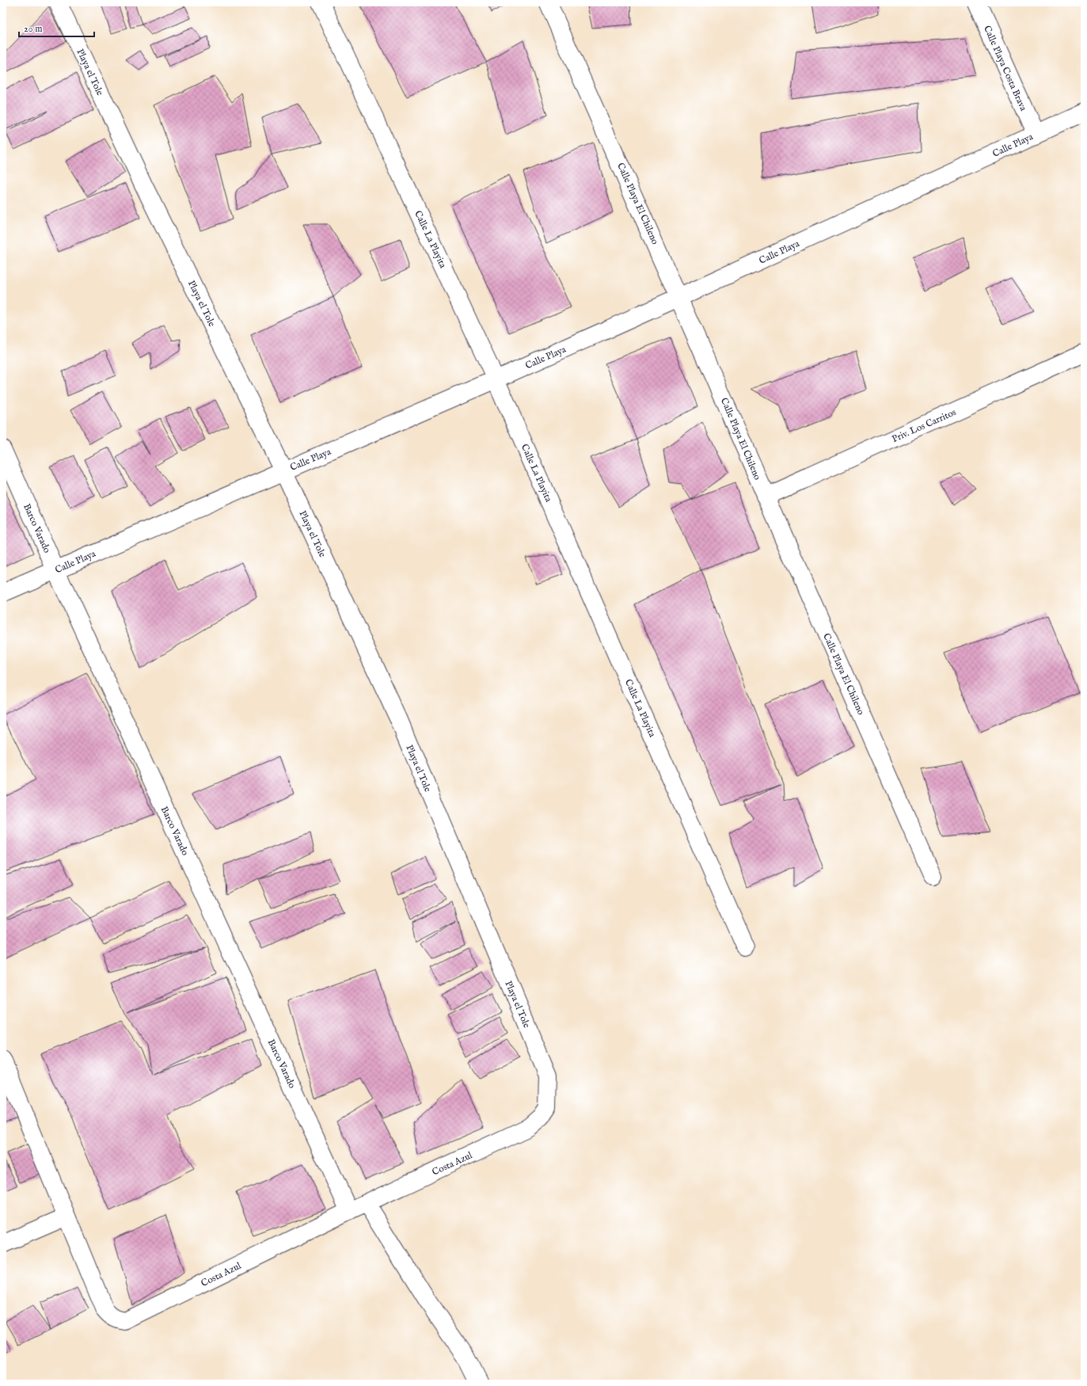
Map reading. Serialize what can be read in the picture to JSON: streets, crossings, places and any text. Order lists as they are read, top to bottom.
{
  "streets": {
    "street": [
      "Calle Playa Costa Brava",
      "Playa el Tole",
      "Calle Playa",
      "Calle Playa El Chileno",
      "Calle La Playita",
      "Priv. Los Carritos",
      "Barco Varado",
      "Costa Azul"
    ]
  },
  "crossings": [
    ["Calle Playa Costa Brava", "Calle Playa"],
    ["Playa el Tole", "Calle Playa"],
    ["Playa el Tole", "Costa Azul"],
    ["Calle Playa", "Calle Playa El Chileno"],
    ["Calle Playa", "Calle La Playita"],
    ["Calle Playa", "Barco Varado"],
    ["Calle Playa El Chileno", "Priv. Los Carritos"],
    ["Barco Varado", "Costa Azul"]
  ],
  "scale_bar": "20 m"
}
